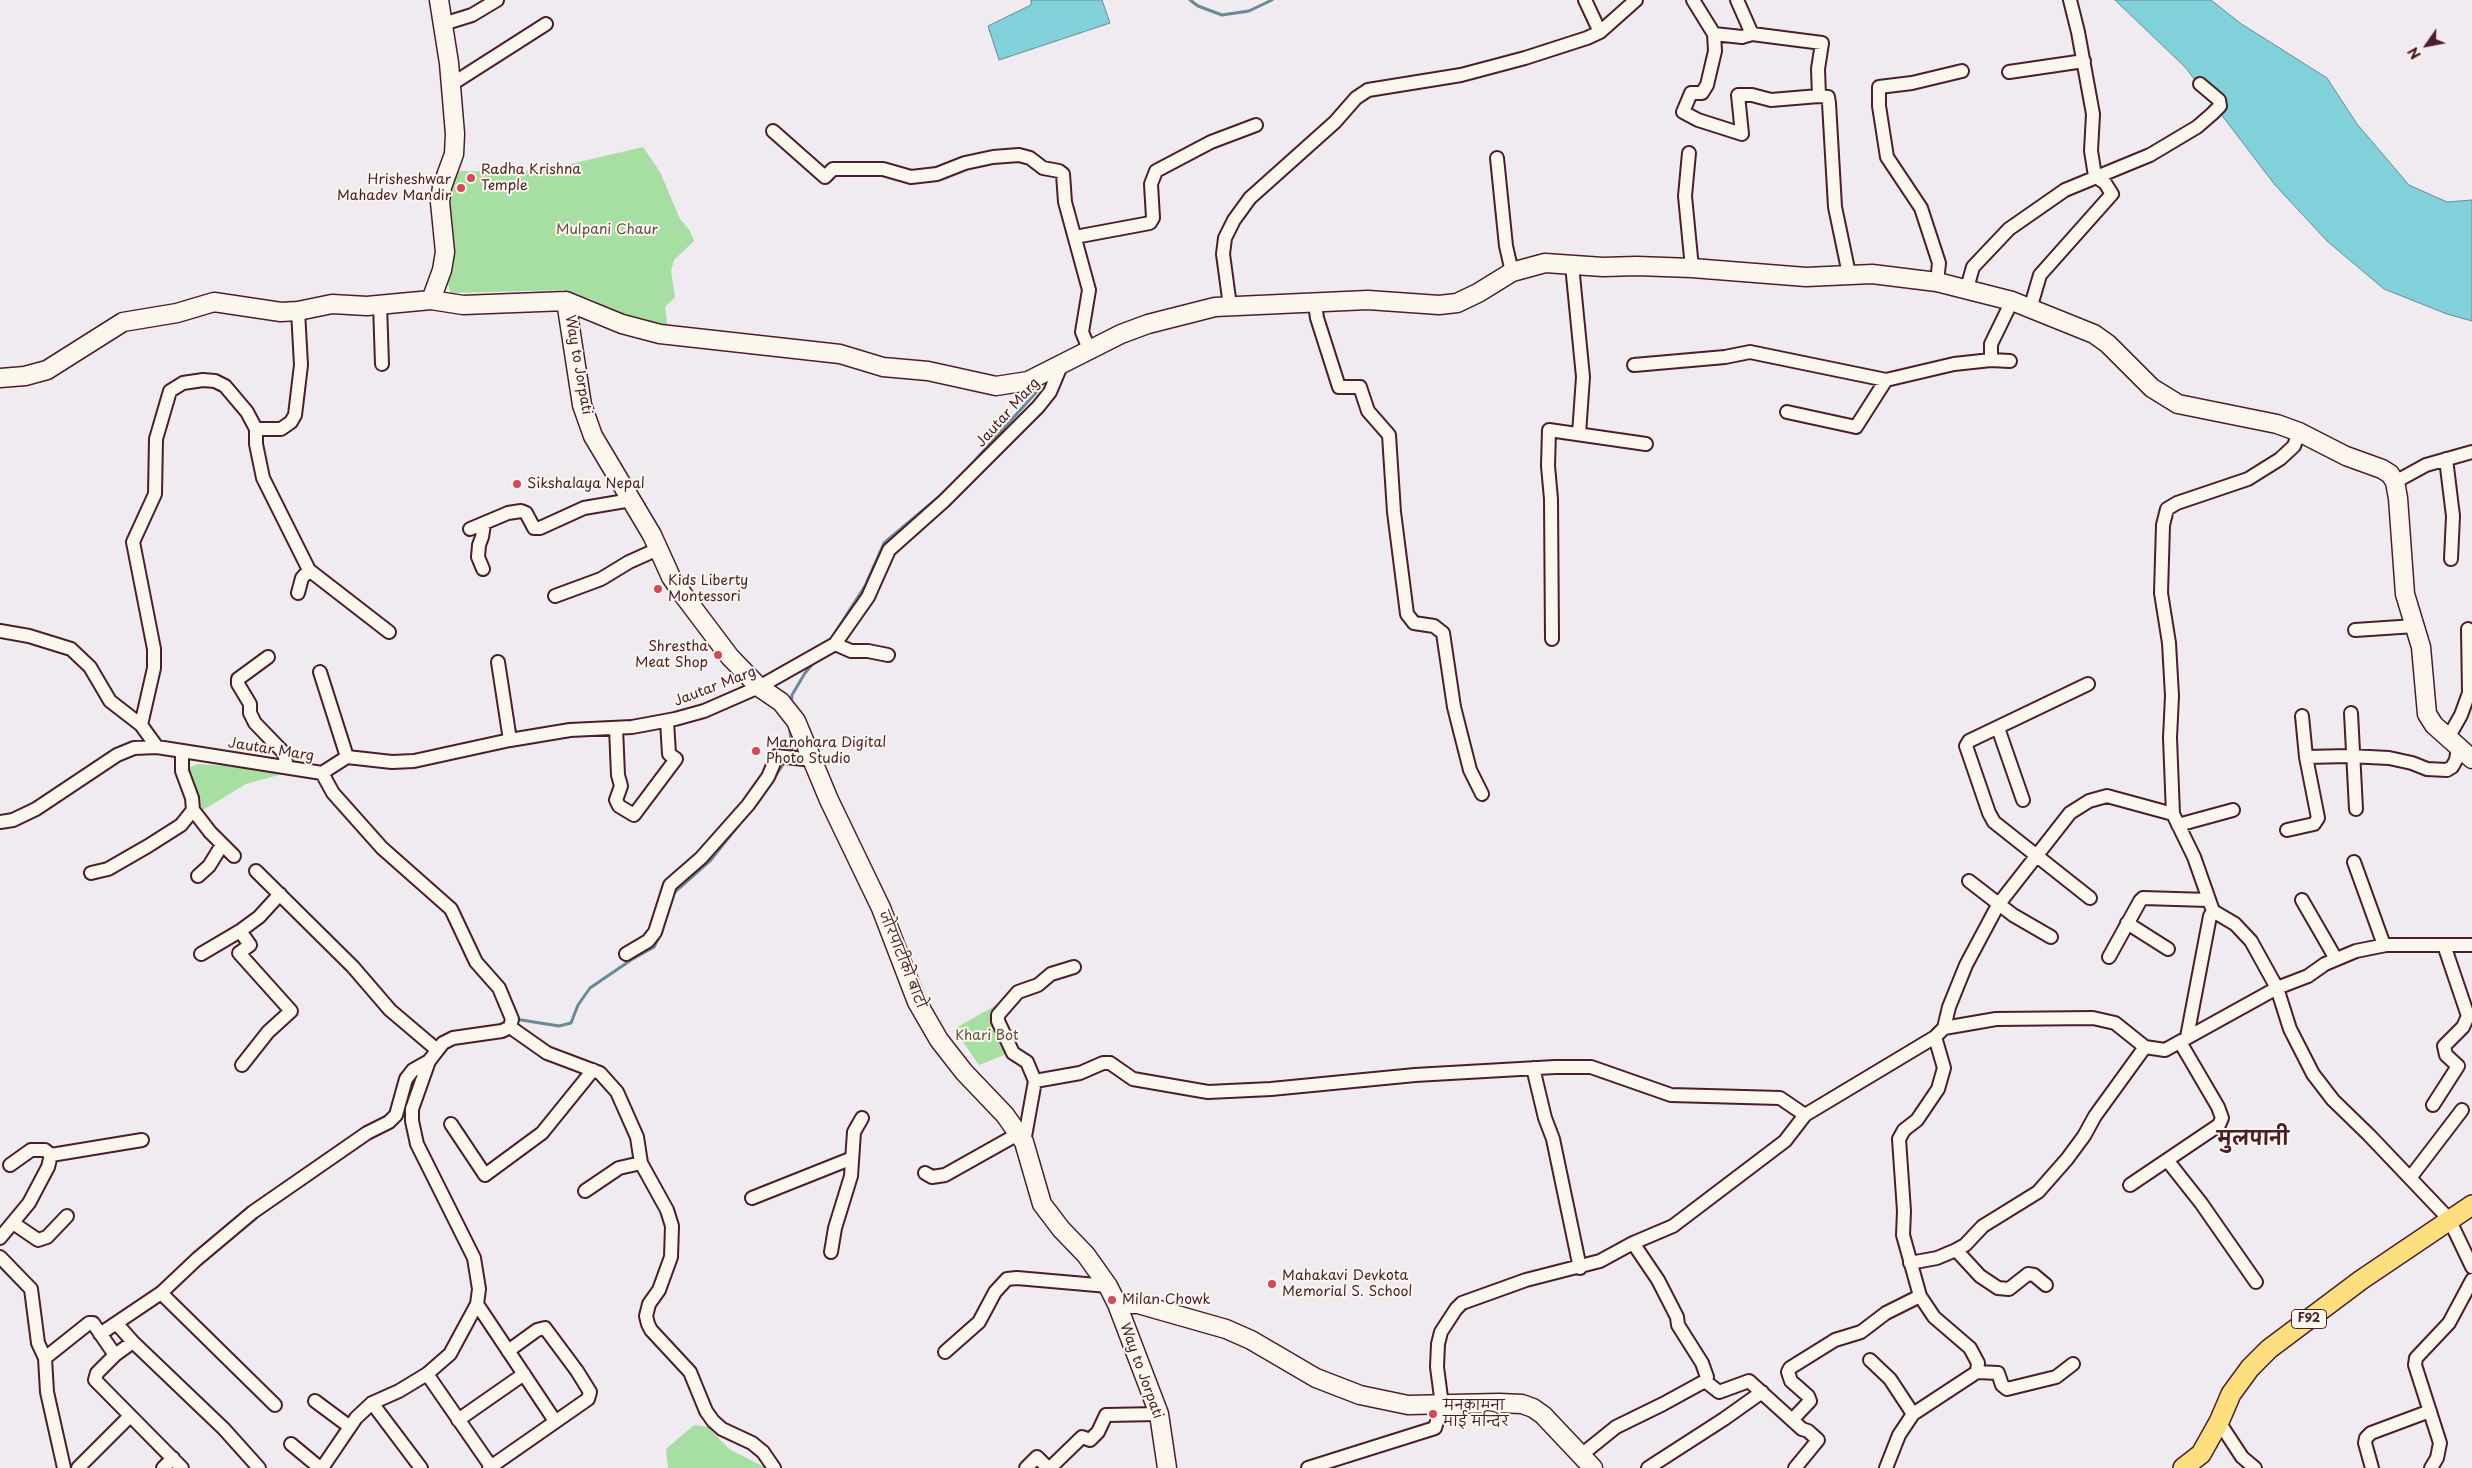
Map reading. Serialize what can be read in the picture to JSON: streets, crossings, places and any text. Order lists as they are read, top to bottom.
{
  "streets": {
    "main road": ["F92"],
    "street": ["Way to Jorpati", "Jautar Marg", "जोरपाटीको बाटो"]
  },
  "crossings": [
    ["Way to Jorpati", "Jautar Marg"],
    ["Way to Jorpati", "जोरपाटीको बाटो"]
  ],
  "districts": ["मुलपानी"],
  "parks": ["Mulpani Chaur", "Khari Bot"],
  "places": [
    "Radha Krishna Temple",
    "Hrisheshwar Mahadev Mandir",
    "Sikshalaya Nepal",
    "Kids Liberty Montessori",
    "Shrestha Meat Shop",
    "Manohara Digital Photo Studio",
    "Mahakavi Devkota Memorial S. School",
    "Milan Chowk",
    "मनकामना माई मन्दिर"
  ],
  "north": "bottom left"
}
